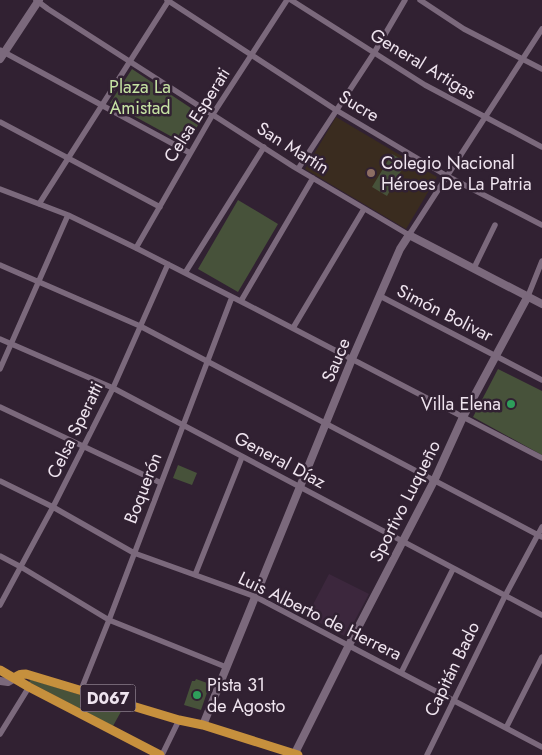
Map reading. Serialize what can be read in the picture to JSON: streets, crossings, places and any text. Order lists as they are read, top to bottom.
{
  "streets": {
    "main road": ["D067"],
    "street": [
      "General Artigas",
      "Sucre",
      "Celsa Esperati",
      "San Martín",
      "Simón Bolivar",
      "Sauce",
      "Celsa Speratti",
      "General Díaz",
      "Boquerón",
      "Sportivo Luqueño",
      "Luis Alberto de Herrera",
      "Capitán Bado"
    ]
  },
  "crossings": [
    ["General Artigas", "Sauce"],
    ["Sucre", "Celsa Esperati"],
    ["Sucre", "Sauce"],
    ["Celsa Esperati", "San Martín"],
    ["San Martín", "Sauce"],
    ["San Martín", "Sportivo Luqueño"],
    ["Simón Bolivar", "Sauce"],
    ["Simón Bolivar", "Sportivo Luqueño"],
    ["Sauce", "General Díaz"],
    ["Sauce", "Luis Alberto de Herrera"],
    ["Sauce", "D067"],
    ["Celsa Speratti", "General Díaz"],
    ["Celsa Speratti", "Luis Alberto de Herrera"],
    ["General Díaz", "Boquerón"],
    ["General Díaz", "Sportivo Luqueño"],
    ["General Díaz", "Capitán Bado"],
    ["Boquerón", "Luis Alberto de Herrera"],
    ["Boquerón", "D067"],
    ["Sportivo Luqueño", "Luis Alberto de Herrera"],
    ["Sportivo Luqueño", "D067"],
    ["Luis Alberto de Herrera", "Capitán Bado"]
  ],
  "parks": ["Plaza La Amistad"],
  "places": ["Colegio Nacional Héroes De La Patria", "Villa Elena", "Pista 31 de Agosto"]
}
